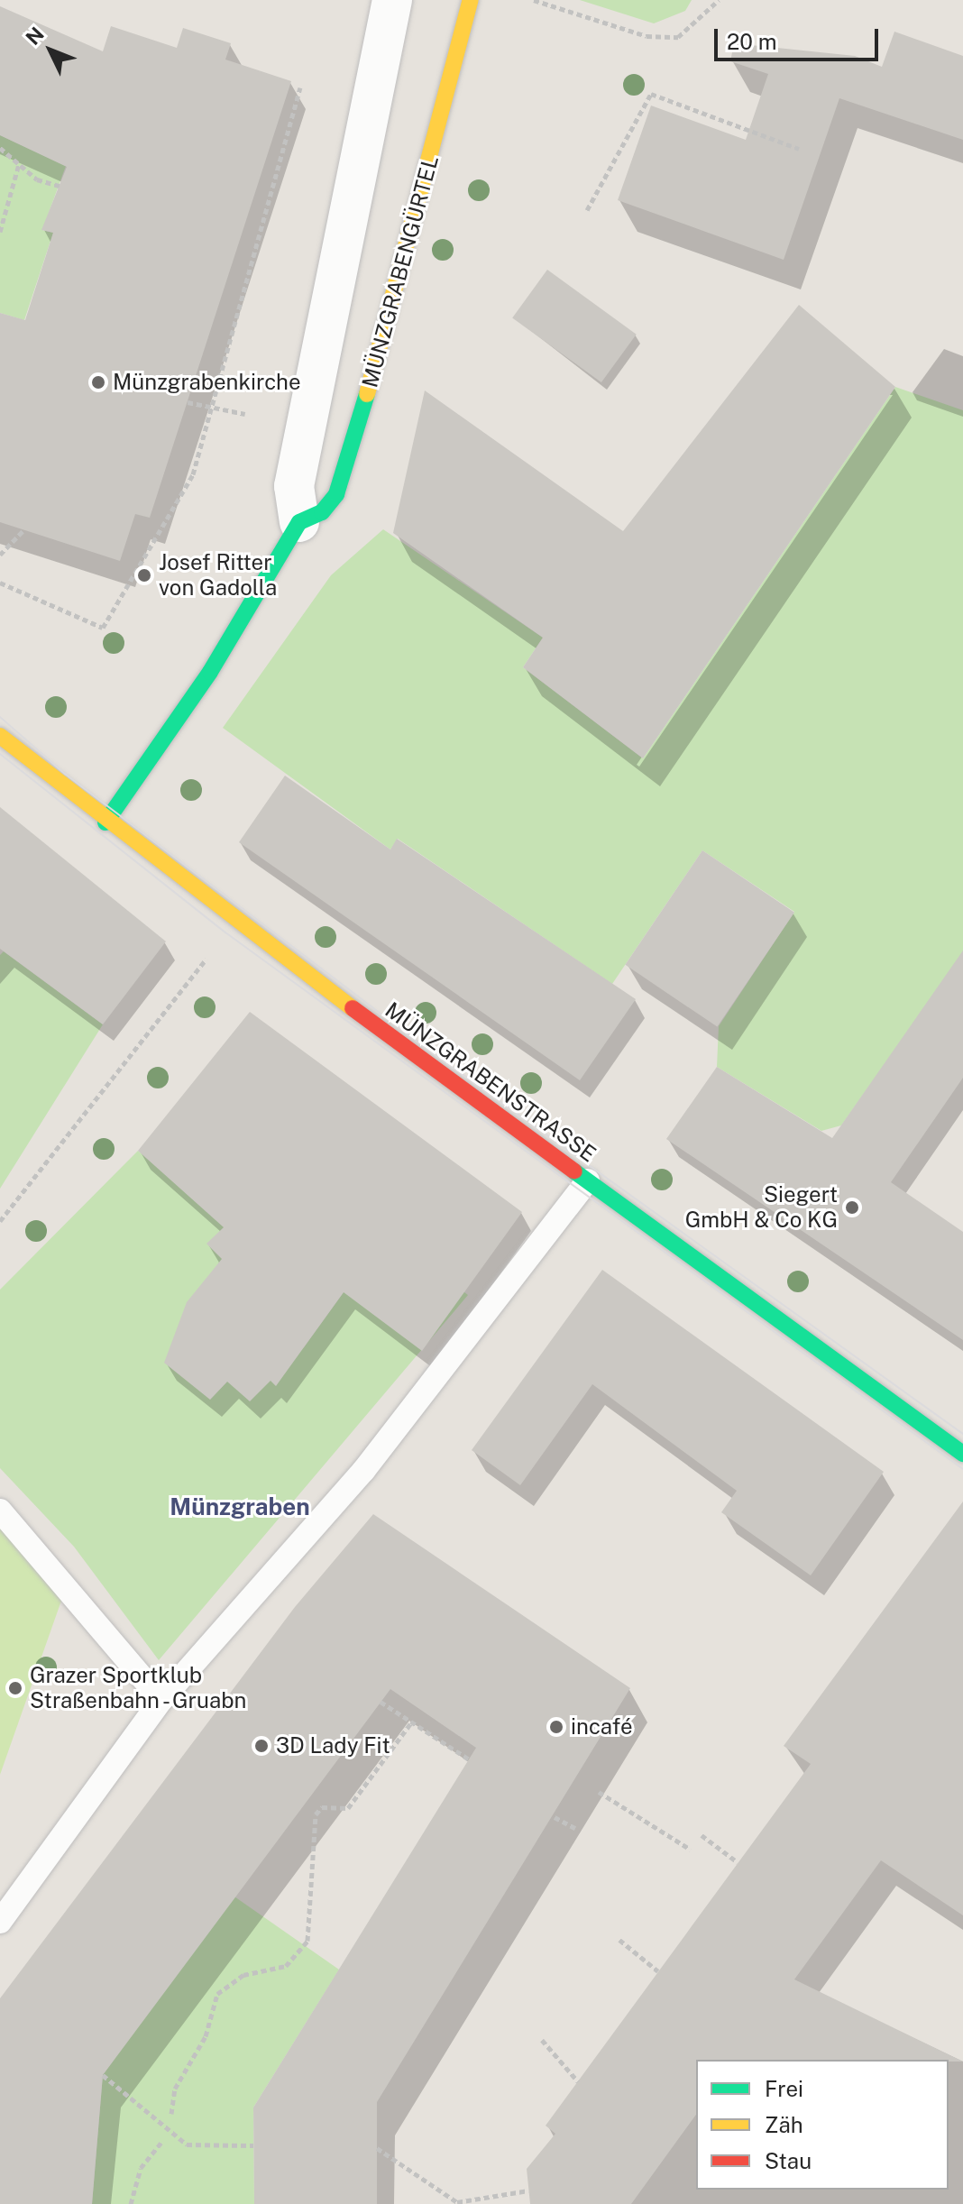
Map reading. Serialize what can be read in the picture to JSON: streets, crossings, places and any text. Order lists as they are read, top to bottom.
{
  "streets": {
    "main road": ["MÜNZGRABENGÜRTEL", "MÜNZGRABENSTRASSE"]
  },
  "crossings": [
    ["MÜNZGRABENGÜRTEL", "MÜNZGRABENSTRASSE"]
  ],
  "districts": ["Münzgraben"],
  "places": [
    "Münzgrabenkirche",
    "Josef Ritter von Gadolla",
    "Siegert GmbH & Co KG",
    "Grazer Sportklub Straßenbahn - Gruabn",
    "incafé",
    "3D Lady Fit"
  ],
  "legend": ["Frei", "Zäh", "Stau"],
  "scale_bar": "20 m",
  "north": "top left"
}
